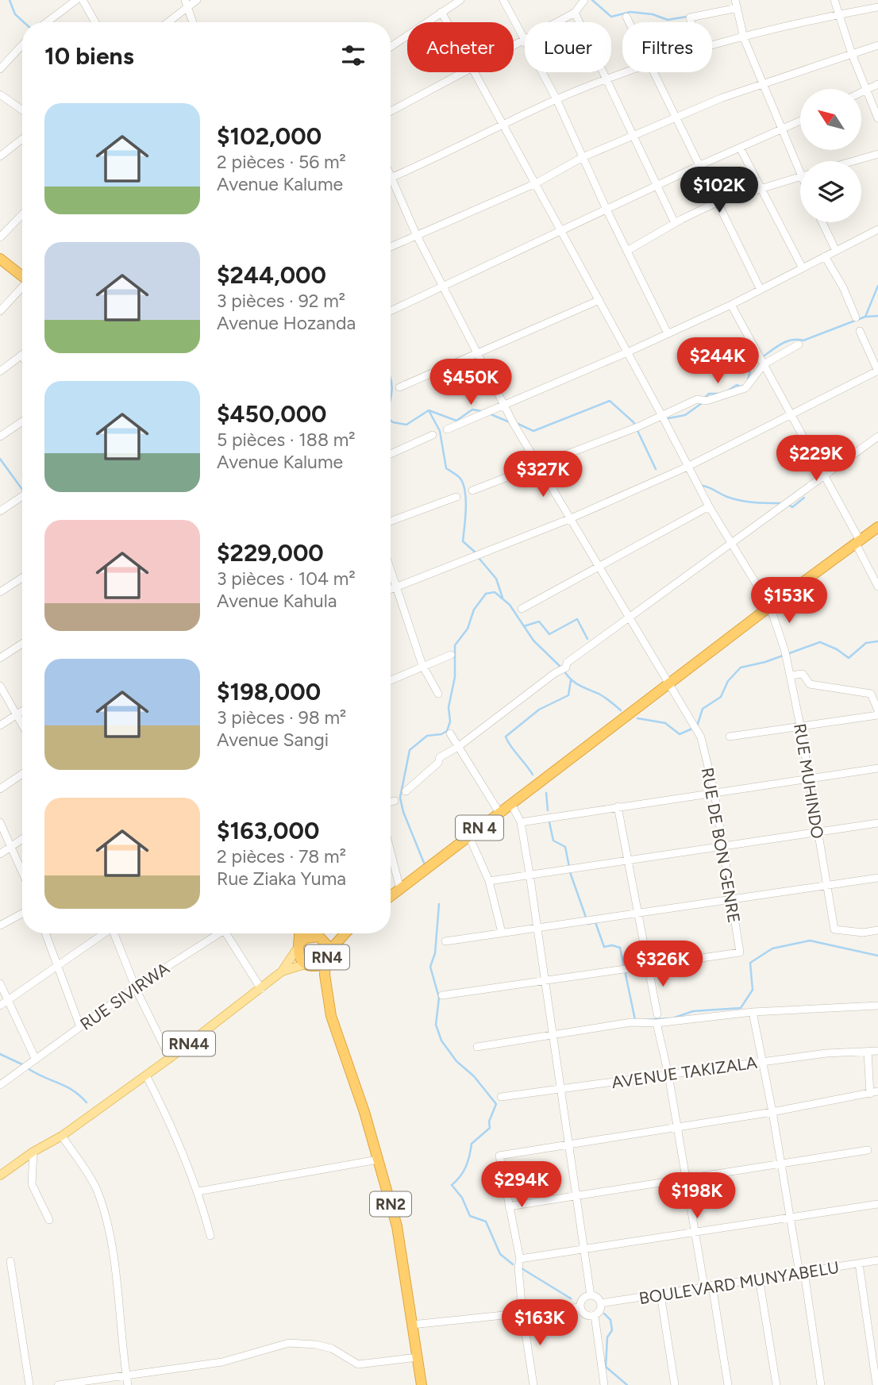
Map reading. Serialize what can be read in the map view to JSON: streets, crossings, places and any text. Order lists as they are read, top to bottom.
{
  "streets": {
    "highway": ["RN 4", "RN4", "RN2"],
    "main road": ["RN44"],
    "street": [
      "RUE MUHINDO",
      "RUE DE BON GENRE",
      "RUE SIVIRWA",
      "AVENUE TAKIZALA",
      "BOULEVARD MUNYABELU"
    ]
  },
  "crossings": [
    ["RUE MUHINDO", "RN 4"],
    ["RN 4", "RUE DE BON GENRE"],
    ["RN4", "RN44"],
    ["RN4", "RN2"],
    ["RN44", "RN2"]
  ],
  "north": "top left",
  "page": {
    "chip": ["Acheter", "Louer", "Filtres"],
    "heading": "10 biens",
    "list": [
      {
        "name": "$102,000",
        "note": "2 pièces · 56 m² · Avenue Kalume"
      },
      {
        "name": "$244,000",
        "note": "3 pièces · 92 m² · Avenue Hozanda"
      },
      {
        "name": "$450,000",
        "note": "5 pièces · 188 m² · Avenue Kalume"
      },
      {
        "name": "$229,000",
        "note": "3 pièces · 104 m² · Avenue Kahula"
      },
      {
        "name": "$198,000",
        "note": "3 pièces · 98 m² · Avenue Sangi"
      },
      {
        "name": "$163,000",
        "note": "2 pièces · 78 m² · Rue Ziaka Yuma"
      }
    ],
    "price": [
      "$102K",
      "$244K",
      "$450K",
      "$229K",
      "$327K",
      "$153K",
      "$326K",
      "$294K",
      "$198K",
      "$163K"
    ]
  }
}
